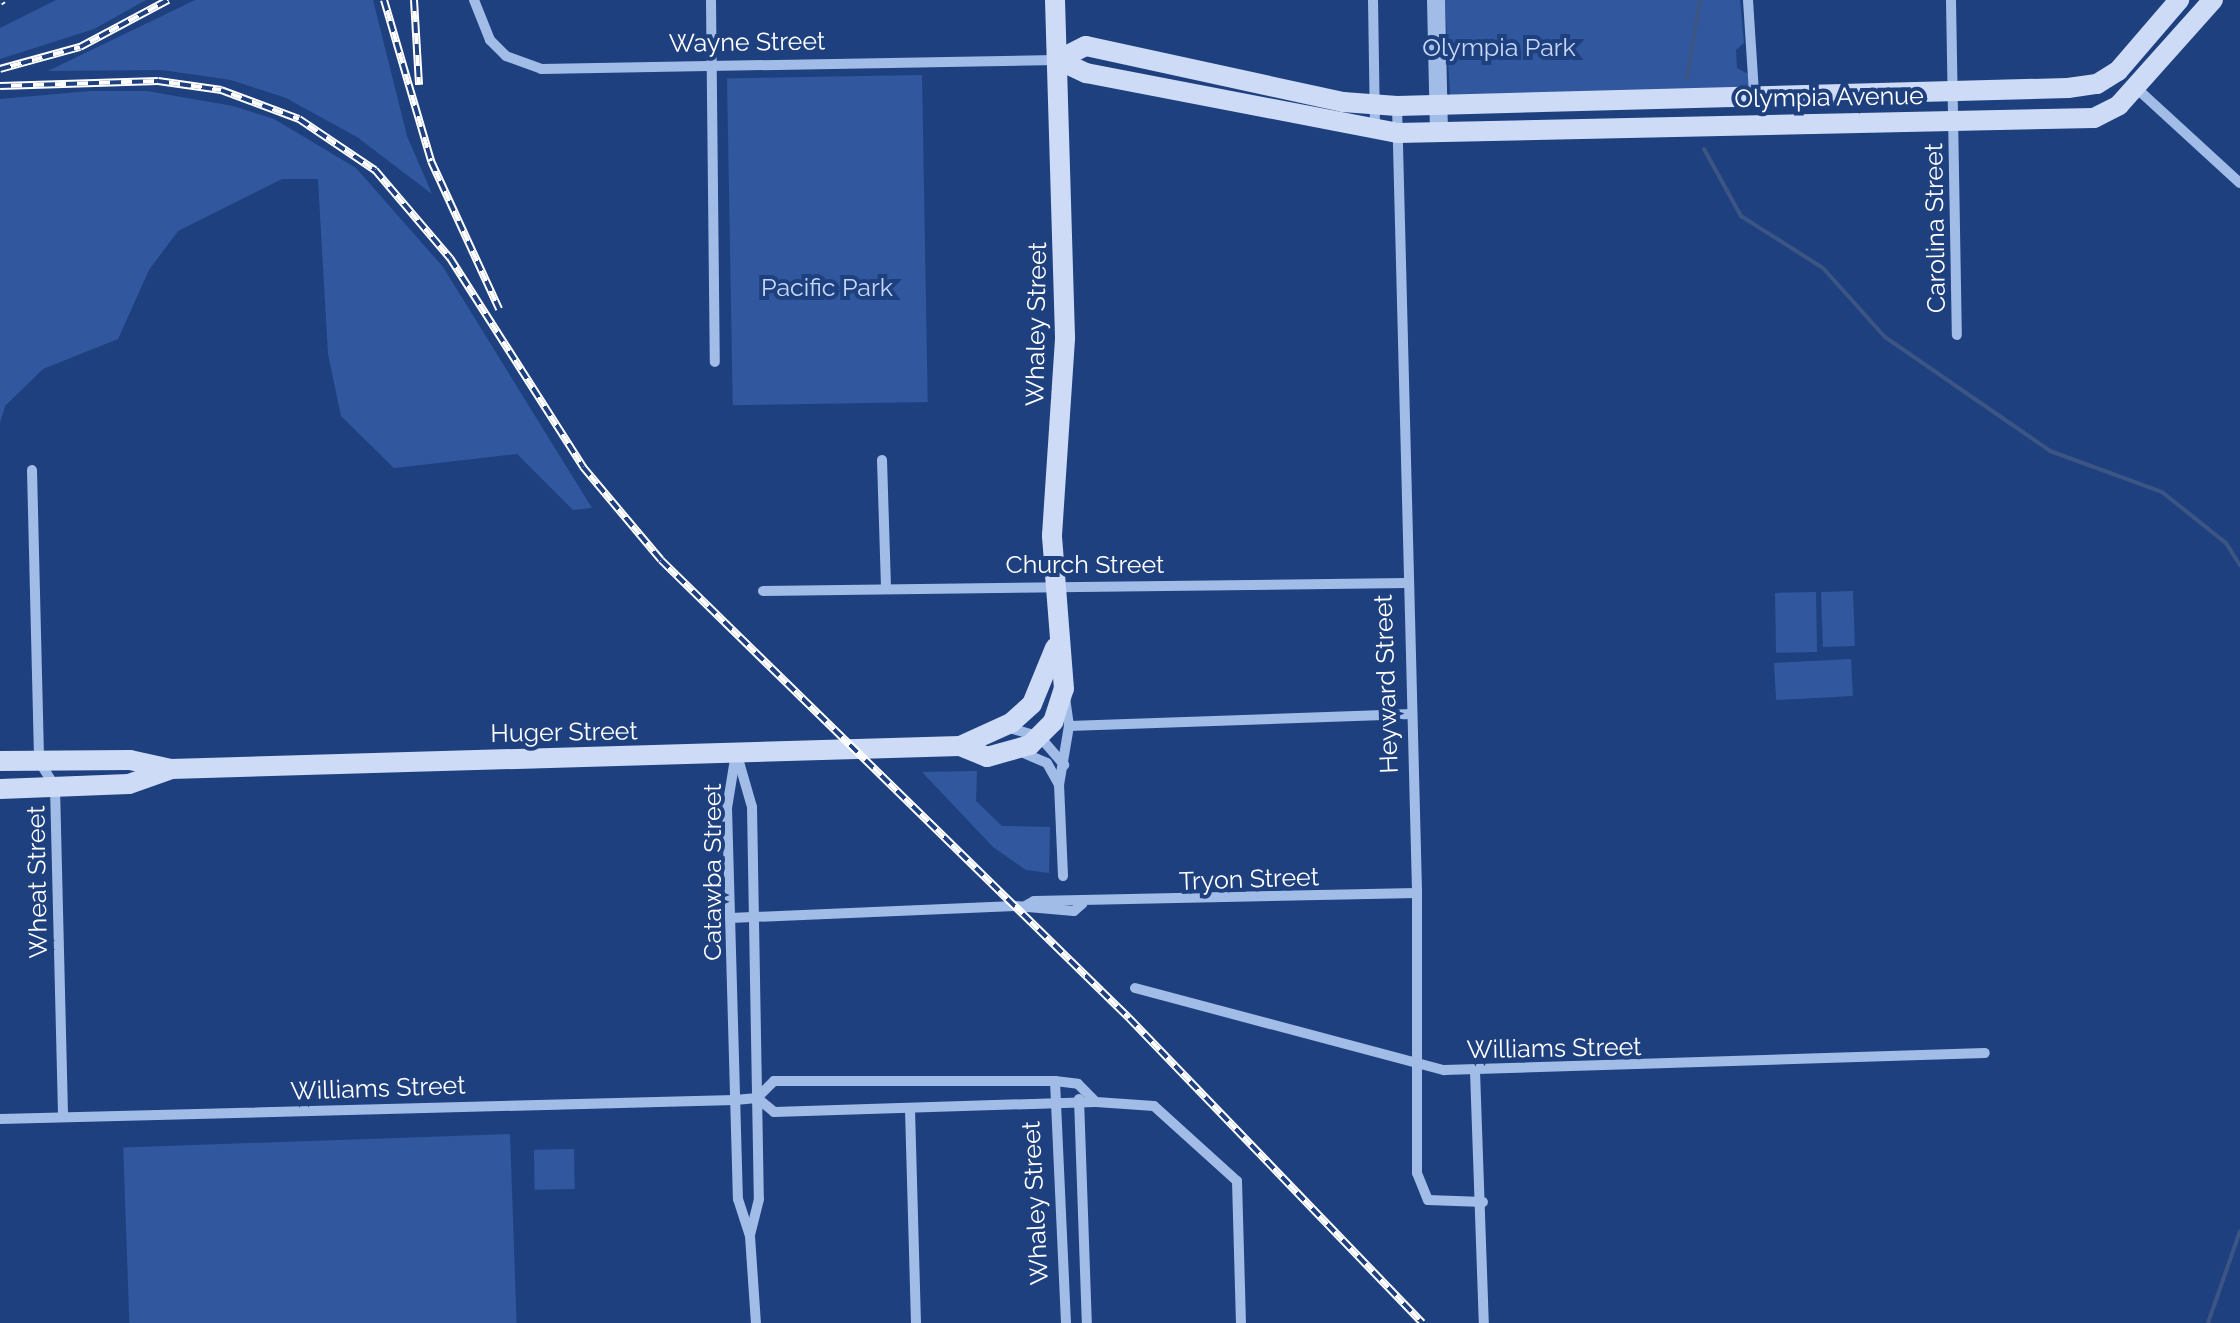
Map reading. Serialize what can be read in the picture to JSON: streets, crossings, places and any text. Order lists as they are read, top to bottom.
{
  "streets": {
    "main road": [
      "Wayne Street",
      "Olympia Avenue",
      "Whaley Street",
      "Huger Street"
    ],
    "street": [
      "Carolina Street",
      "Church Street",
      "Heyward Street",
      "Catawba Street",
      "Tryon Street",
      "Wheat Street",
      "Williams Street"
    ]
  },
  "crossings": [
    ["Wayne Street", "Olympia Avenue"],
    ["Wayne Street", "Whaley Street"],
    ["Wayne Street", "Heyward Street"],
    ["Olympia Avenue", "Carolina Street"],
    ["Olympia Avenue", "Heyward Street"],
    ["Whaley Street", "Church Street"],
    ["Whaley Street", "Huger Street"],
    ["Whaley Street", "Williams Street"],
    ["Church Street", "Heyward Street"],
    ["Heyward Street", "Tryon Street"],
    ["Heyward Street", "Williams Street"],
    ["Huger Street", "Catawba Street"],
    ["Huger Street", "Wheat Street"],
    ["Catawba Street", "Tryon Street"],
    ["Catawba Street", "Williams Street"],
    ["Wheat Street", "Williams Street"]
  ],
  "parks": ["Olympia Park", "Pacific Park"]
}
